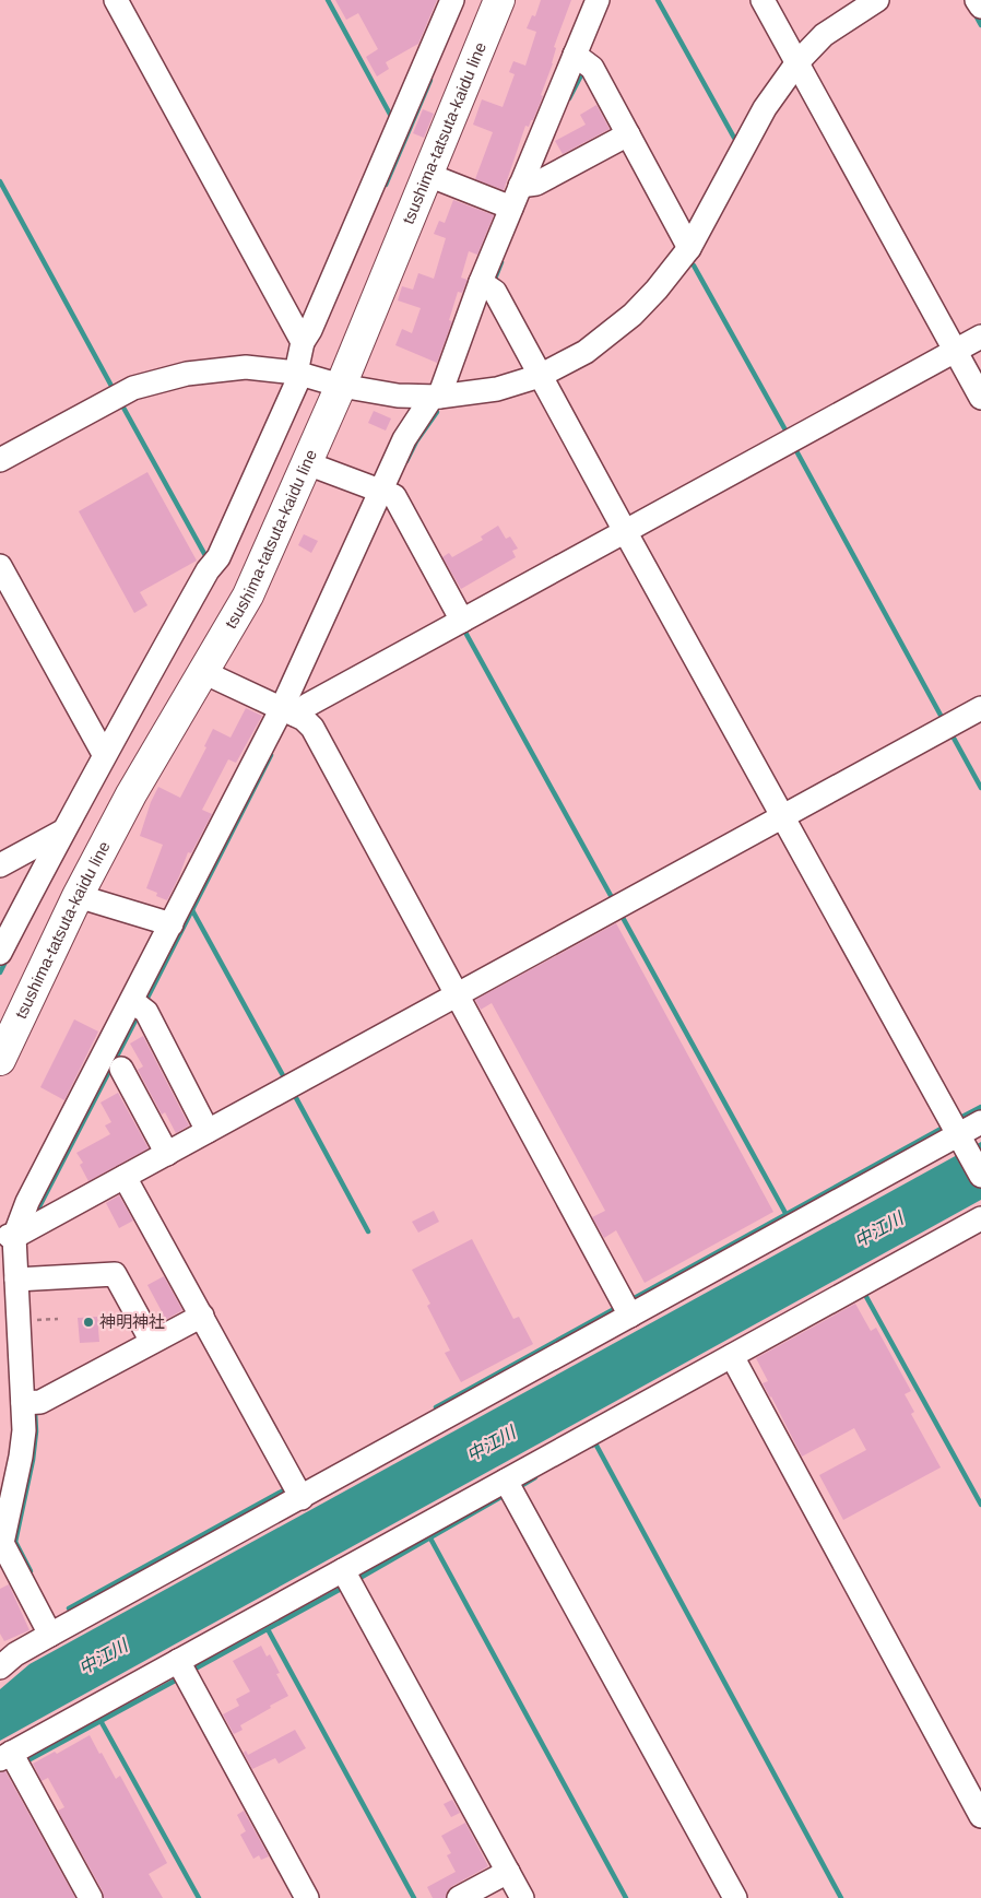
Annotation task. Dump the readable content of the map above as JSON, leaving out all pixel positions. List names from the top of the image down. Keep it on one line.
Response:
{"streets":{"main road":["tsushima-tatsuta-kaidu line"]},"water":["中江川"],"places":["神明神社"]}
